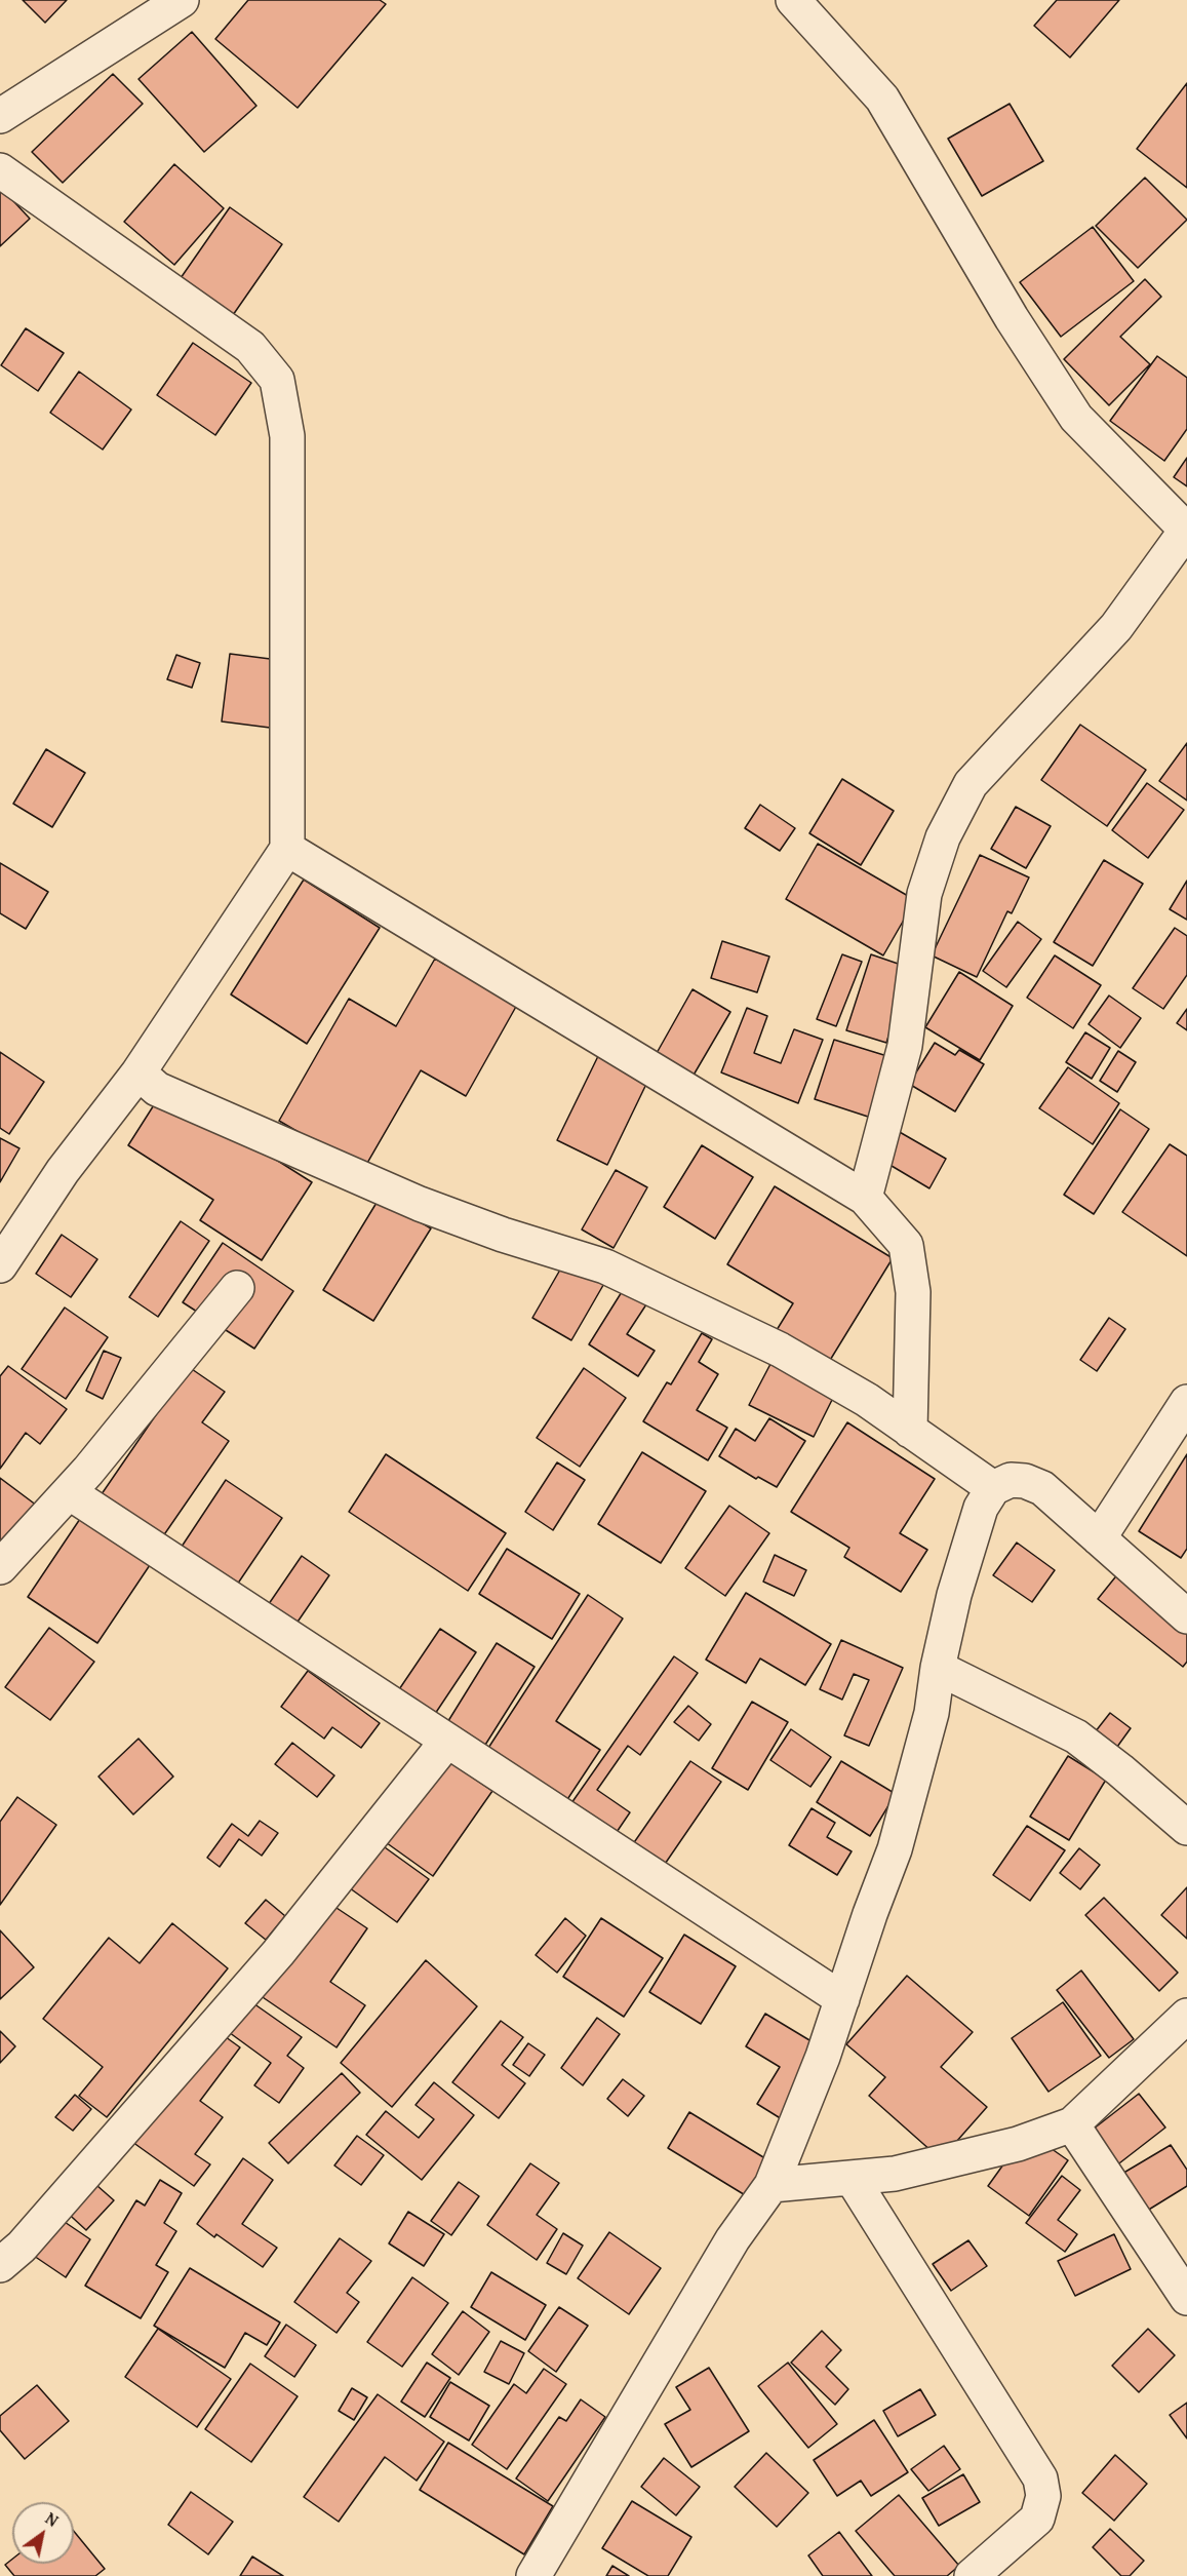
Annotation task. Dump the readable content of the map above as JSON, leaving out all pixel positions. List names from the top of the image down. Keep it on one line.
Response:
{"north":"top right"}
